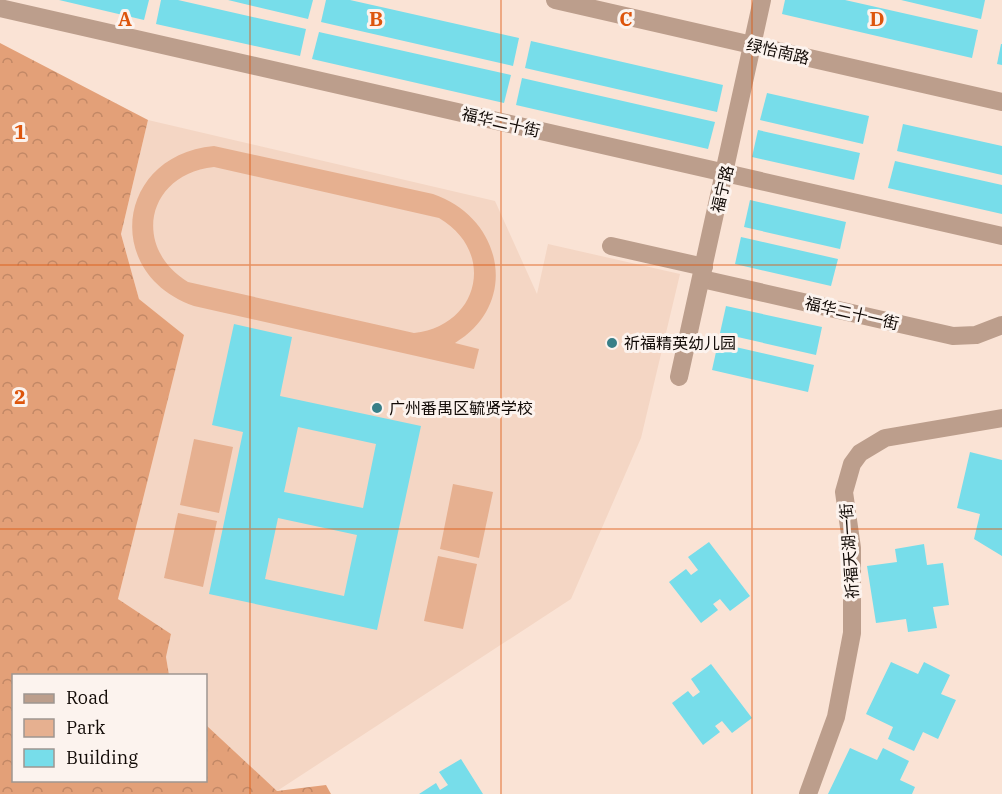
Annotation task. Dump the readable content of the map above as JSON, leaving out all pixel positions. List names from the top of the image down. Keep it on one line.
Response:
{"streets":{"street":["绿怡南路","福华二十街","福宁路","福华二十一街","祈福天湖一街"]},"crossings":[["绿怡南路","福宁路"],["福华二十街","福宁路"],["福宁路","福华二十一街"]],"places":["祈福精英幼儿园","广州番禺区毓贤学校"],"legend":["Road","Park","Building"],"grid":{"columns":["A","B","C","D"],"rows":["1","2"]}}
